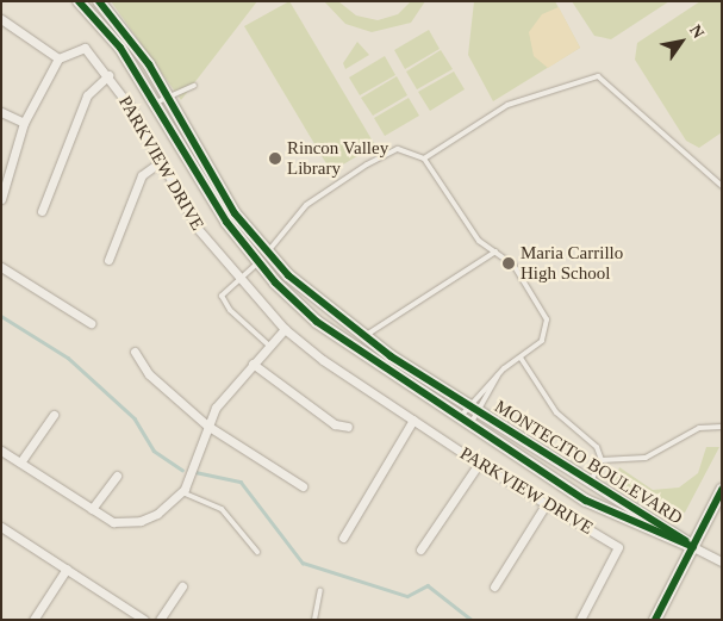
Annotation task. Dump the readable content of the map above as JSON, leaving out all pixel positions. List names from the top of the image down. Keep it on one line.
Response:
{"streets":{"main road":["MONTECITO BOULEVARD"],"street":["PARKVIEW DRIVE"]},"places":["Rincon Valley Library","Maria Carrillo High School"],"north":"top right"}
